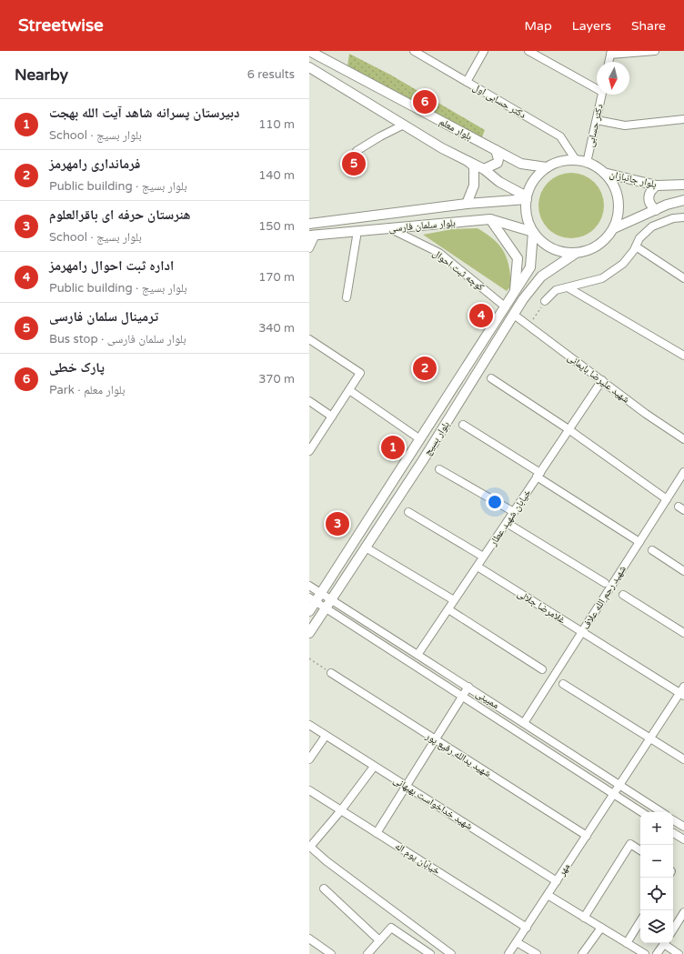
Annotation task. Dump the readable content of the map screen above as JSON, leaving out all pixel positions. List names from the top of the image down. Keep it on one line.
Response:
{"streets":{"main road":["بلوار معلم","بلوار جانبازان","بلوار سلمان فارسی","بلوار بسیج"],"street":["دکتر حسابی اول","دکتر حسابی","کوچه ثبت احوال","شهید علیرضا بایمانی","خیابان شهید عطار","شهید رحم الله علاف","غلامرضا جلالی","ممبینی","شهید یدالله رفیع پور","شهید خداخواست بهبهانی","خیابان یوم اله","مهر"]},"crossings":[["دکتر حسابی اول","دکتر حسابی"],["دکتر حسابی اول","بلوار معلم"],["دکتر حسابی اول","بلوار جانبازان"],["دکتر حسابی اول","بلوار سلمان فارسی"],["دکتر حسابی اول","بلوار بسیج"],["دکتر حسابی","بلوار معلم"],["دکتر حسابی","بلوار جانبازان"],["دکتر حسابی","بلوار سلمان فارسی"],["دکتر حسابی","بلوار بسیج"],["بلوار معلم","بلوار جانبازان"],["بلوار معلم","بلوار سلمان فارسی"],["بلوار معلم","بلوار بسیج"],["بلوار جانبازان","بلوار سلمان فارسی"],["بلوار جانبازان","بلوار بسیج"],["بلوار سلمان فارسی","کوچه ثبت احوال"],["بلوار سلمان فارسی","بلوار بسیج"],["کوچه ثبت احوال","بلوار بسیج"],["شهید علیرضا بایمانی","بلوار بسیج"],["شهید علیرضا بایمانی","خیابان شهید عطار"],["بلوار بسیج","ممبینی"],["خیابان شهید عطار","غلامرضا جلالی"],["خیابان شهید عطار","ممبینی"],["شهید رحم الله علاف","غلامرضا جلالی"],["شهید رحم الله علاف","ممبینی"],["غلامرضا جلالی","مهر"],["ممبینی","مهر"],["شهید یدالله رفیع پور","مهر"],["شهید خداخواست بهبهانی","مهر"],["خیابان یوم اله","مهر"]],"north":"bottom","page":{"header":"Streetwise","nav":["Map","Layers","Share"],"heading":["Nearby","6 results"],"pins":["6","5","4","2","1","3"],"list":[{"mark":"1","name":"دبیرستان پسرانه شاهد آیت الله بهجت","note":"School · بلوار بسیج","value":"110 m"},{"mark":"2","name":"فرمانداری رامهرمز","note":"Public building · بلوار بسیج","value":"140 m"},{"mark":"3","name":"هنرستان حرفه ای باقرالعلوم","note":"School · بلوار بسیج","value":"150 m"},{"mark":"4","name":"اداره ثبت احوال رامهرمز","note":"Public building · بلوار بسیج","value":"170 m"},{"mark":"5","name":"ترمینال سلمان فارسی","note":"Bus stop · بلوار سلمان فارسی","value":"340 m"},{"mark":"6","name":"پارک خطی","note":"Park · بلوار معلم","value":"370 m"}],"map_buttons":["+","−"]}}
